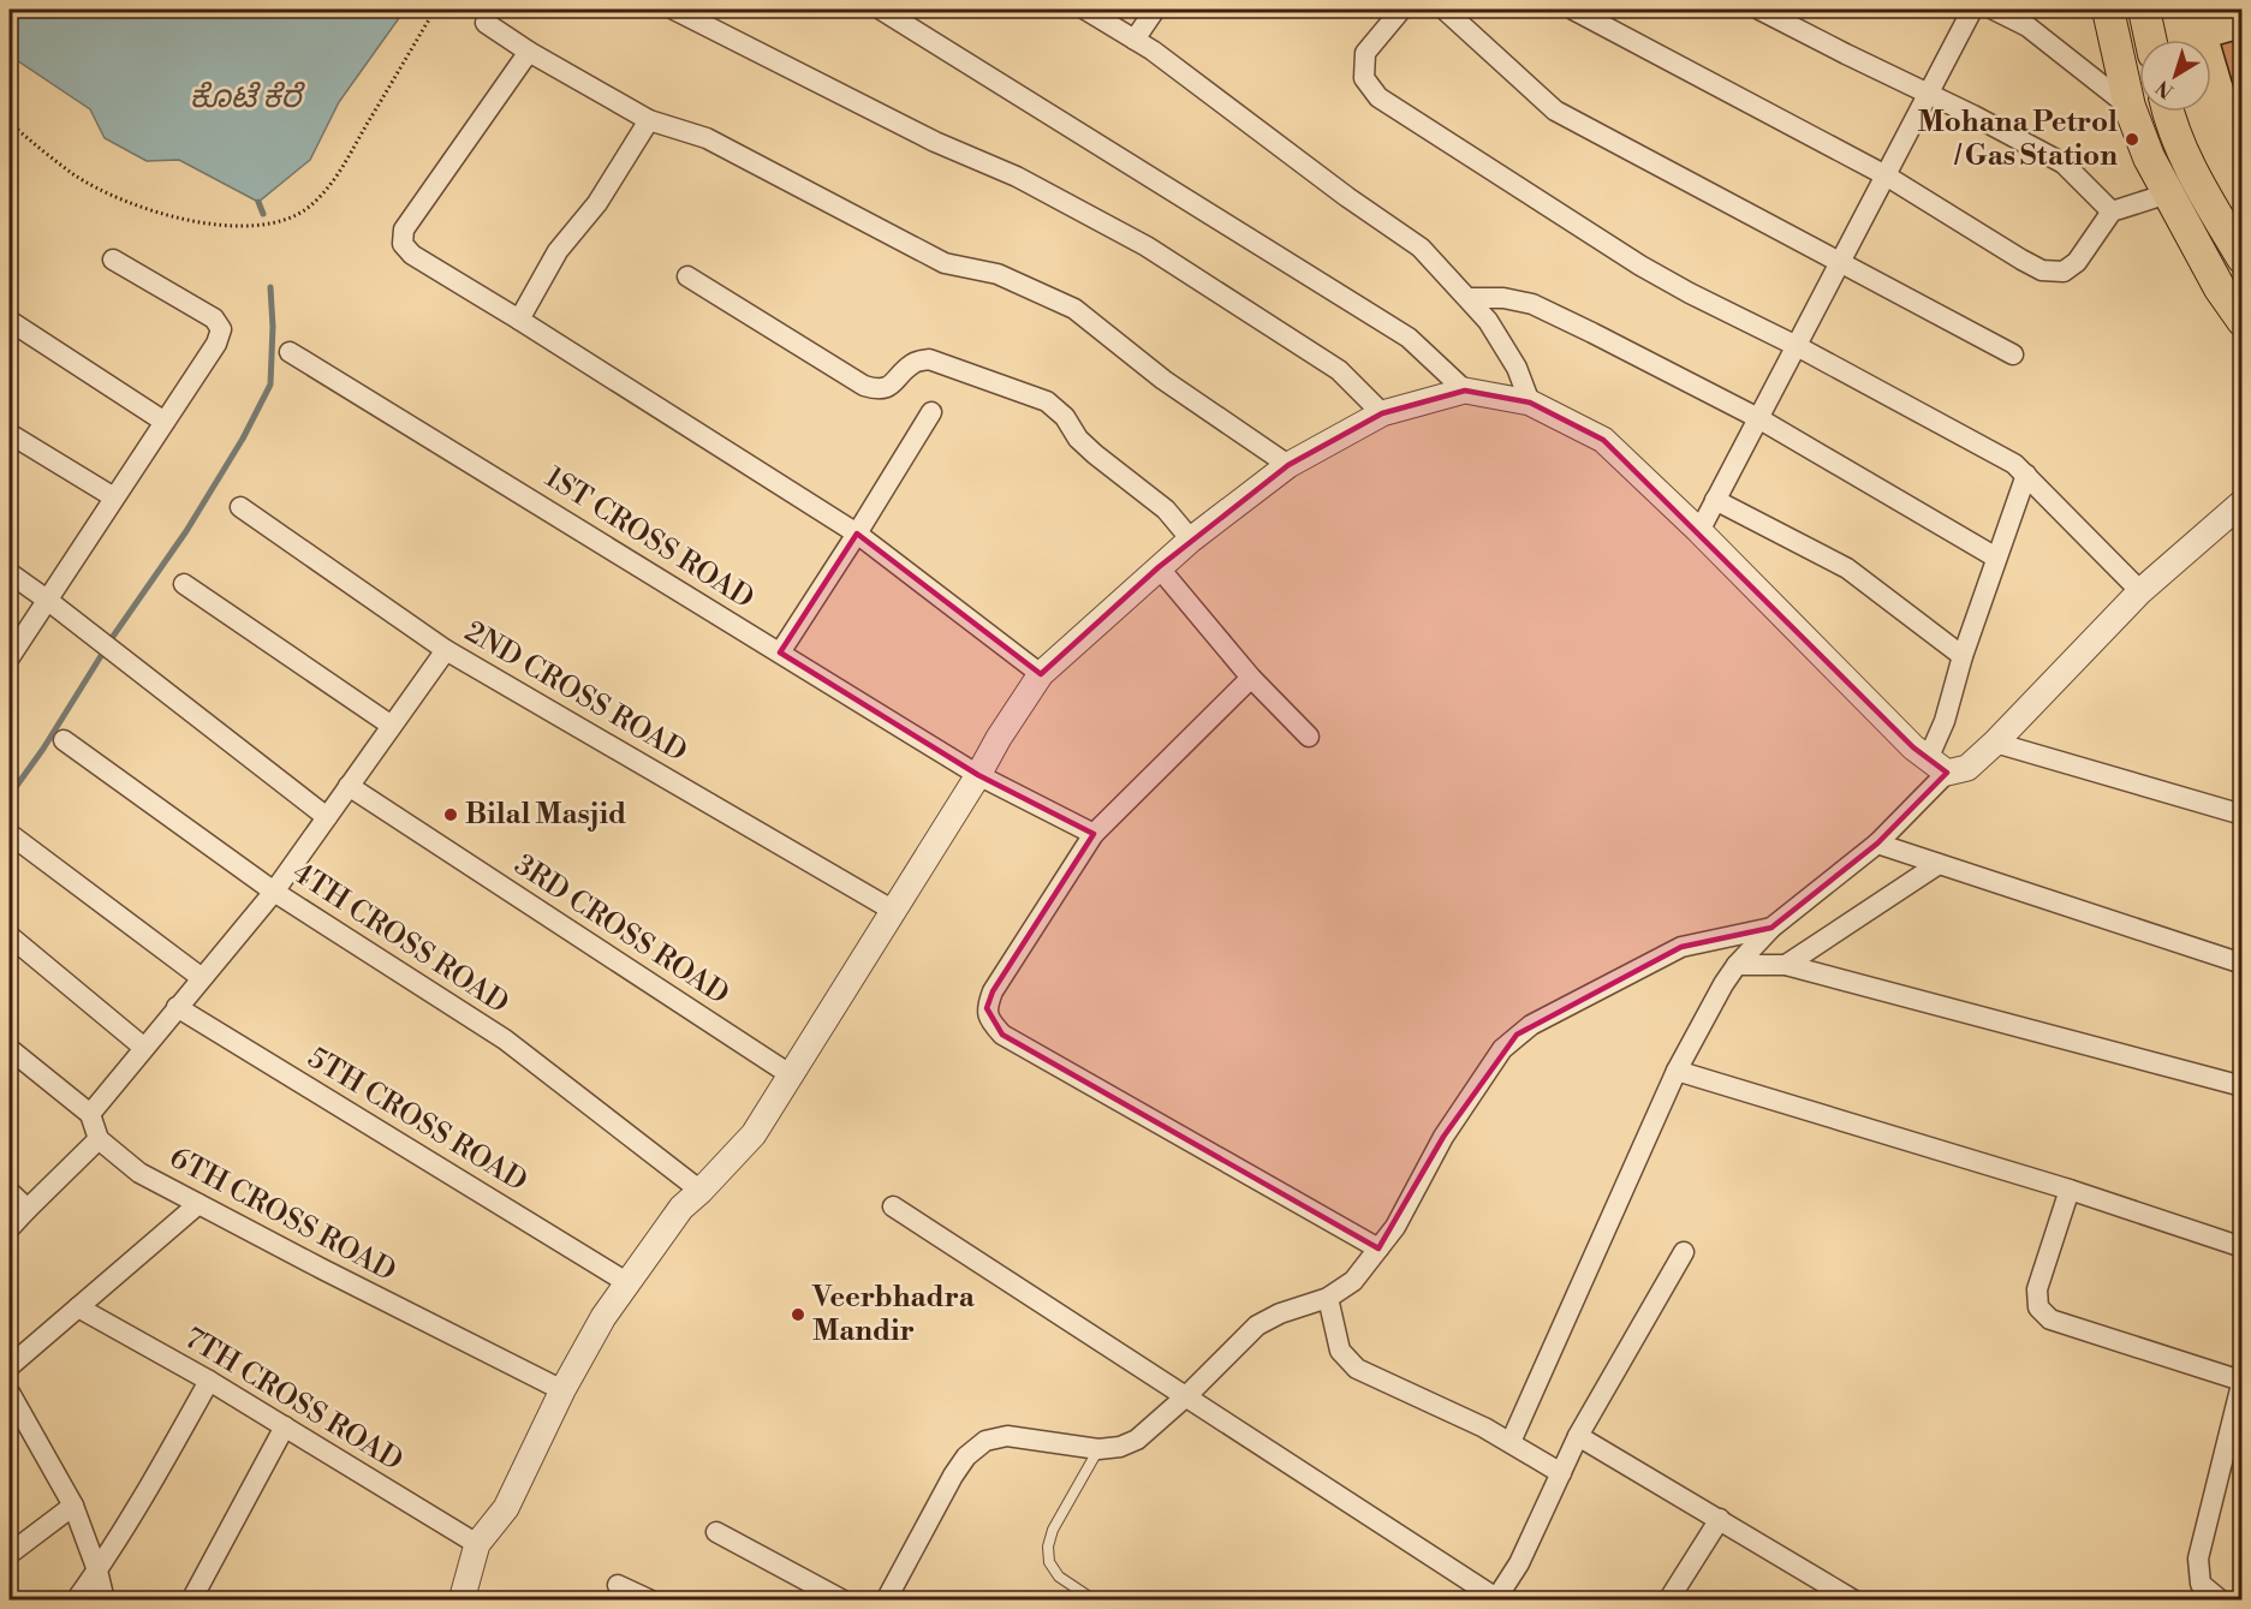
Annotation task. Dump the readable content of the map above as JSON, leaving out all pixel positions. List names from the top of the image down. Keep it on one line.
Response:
{"streets":{"street":["1ST CROSS ROAD","2ND CROSS ROAD","3RD CROSS ROAD","4TH CROSS ROAD","5TH CROSS ROAD","6TH CROSS ROAD","7TH CROSS ROAD"]},"water":["ಕೊಟೆ ಕೆರೆ"],"places":["Mohana Petrol / Gas Station","Bilal Masjid","Veerbhadra Mandir"],"north":"bottom left"}
